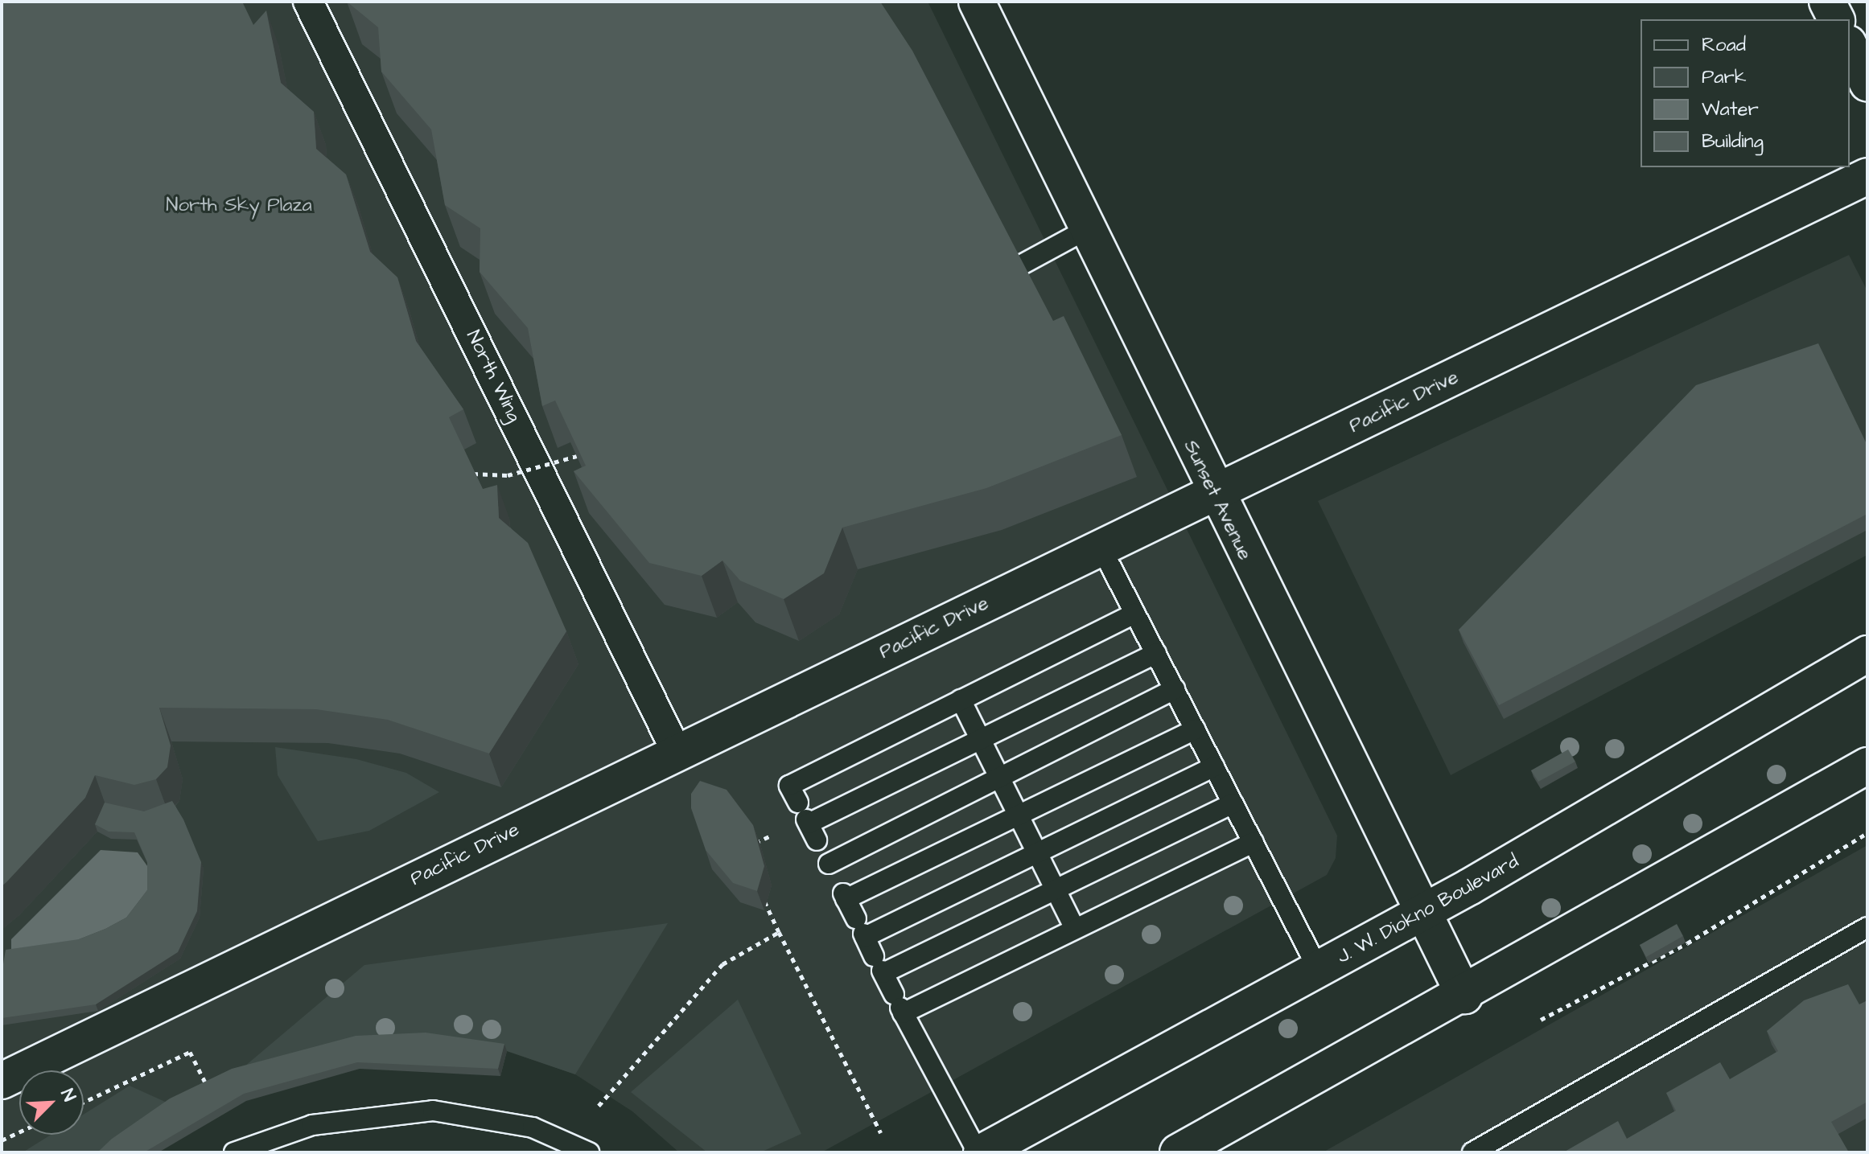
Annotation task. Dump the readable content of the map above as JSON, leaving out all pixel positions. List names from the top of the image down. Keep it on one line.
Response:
{"streets":{"street":["North Wing","Pacific Drive","Sunset Avenue","J. W. Diokno Boulevard"]},"crossings":[["North Wing","Pacific Drive"],["Pacific Drive","Sunset Avenue"],["Sunset Avenue","J. W. Diokno Boulevard"]],"parks":["North Sky Plaza"],"legend":["Road","Park","Water","Building"],"north":"top right"}
